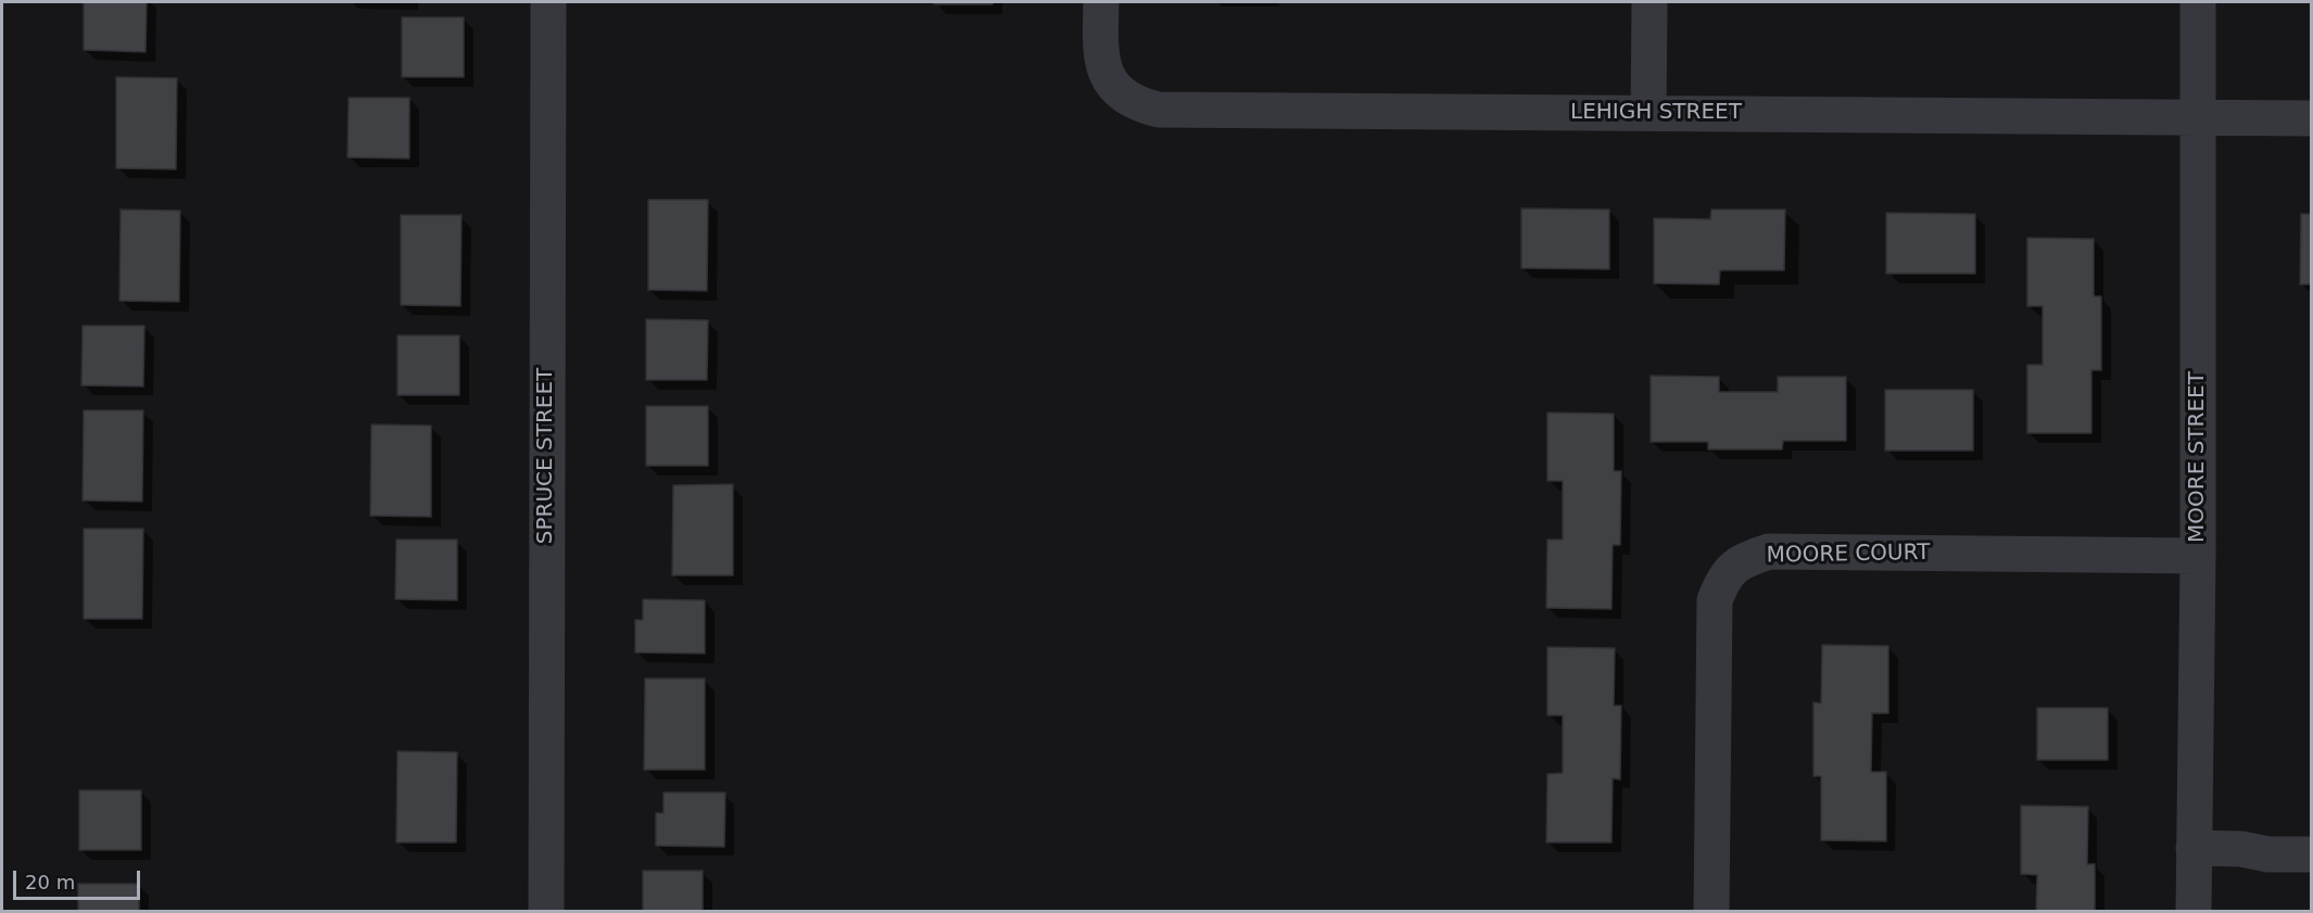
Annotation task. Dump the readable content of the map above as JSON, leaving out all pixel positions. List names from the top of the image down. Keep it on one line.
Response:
{"streets":{"street":["LEHIGH STREET","SPRUCE STREET","MOORE STREET","MOORE COURT"]},"crossings":[["LEHIGH STREET","MOORE STREET"],["MOORE STREET","MOORE COURT"]],"scale_bar":"20 m"}
